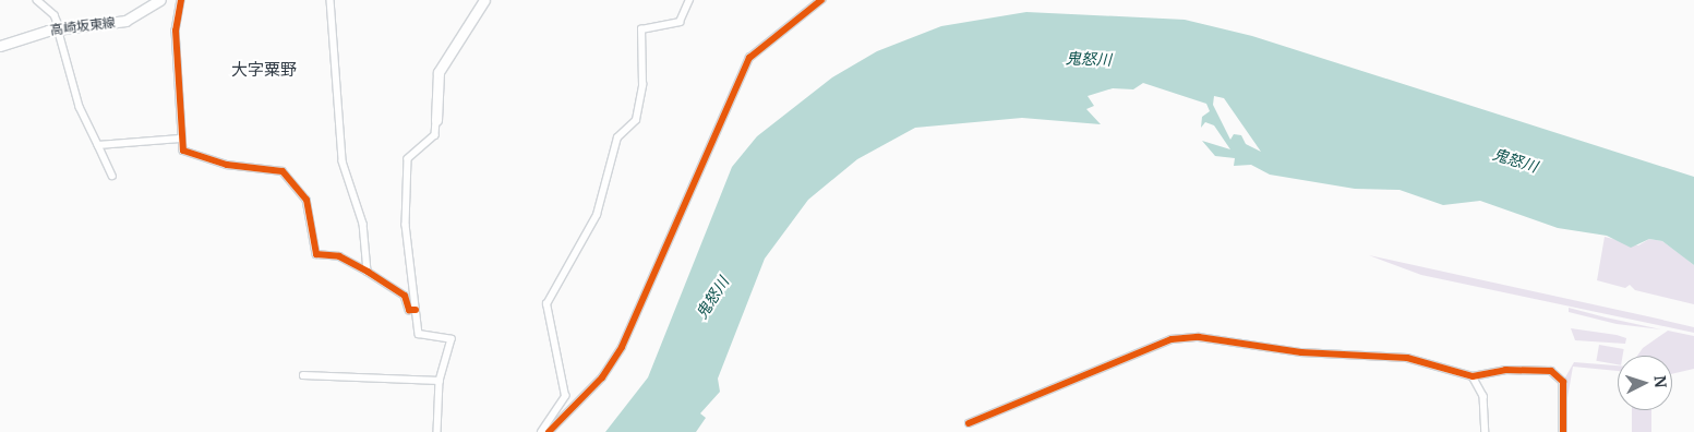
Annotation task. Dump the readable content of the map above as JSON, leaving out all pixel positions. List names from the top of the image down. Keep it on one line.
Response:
{"streets":{"main road":["高崎坂東線"]},"districts":["大字粟野"],"water":["鬼怒川"],"north":"right"}
